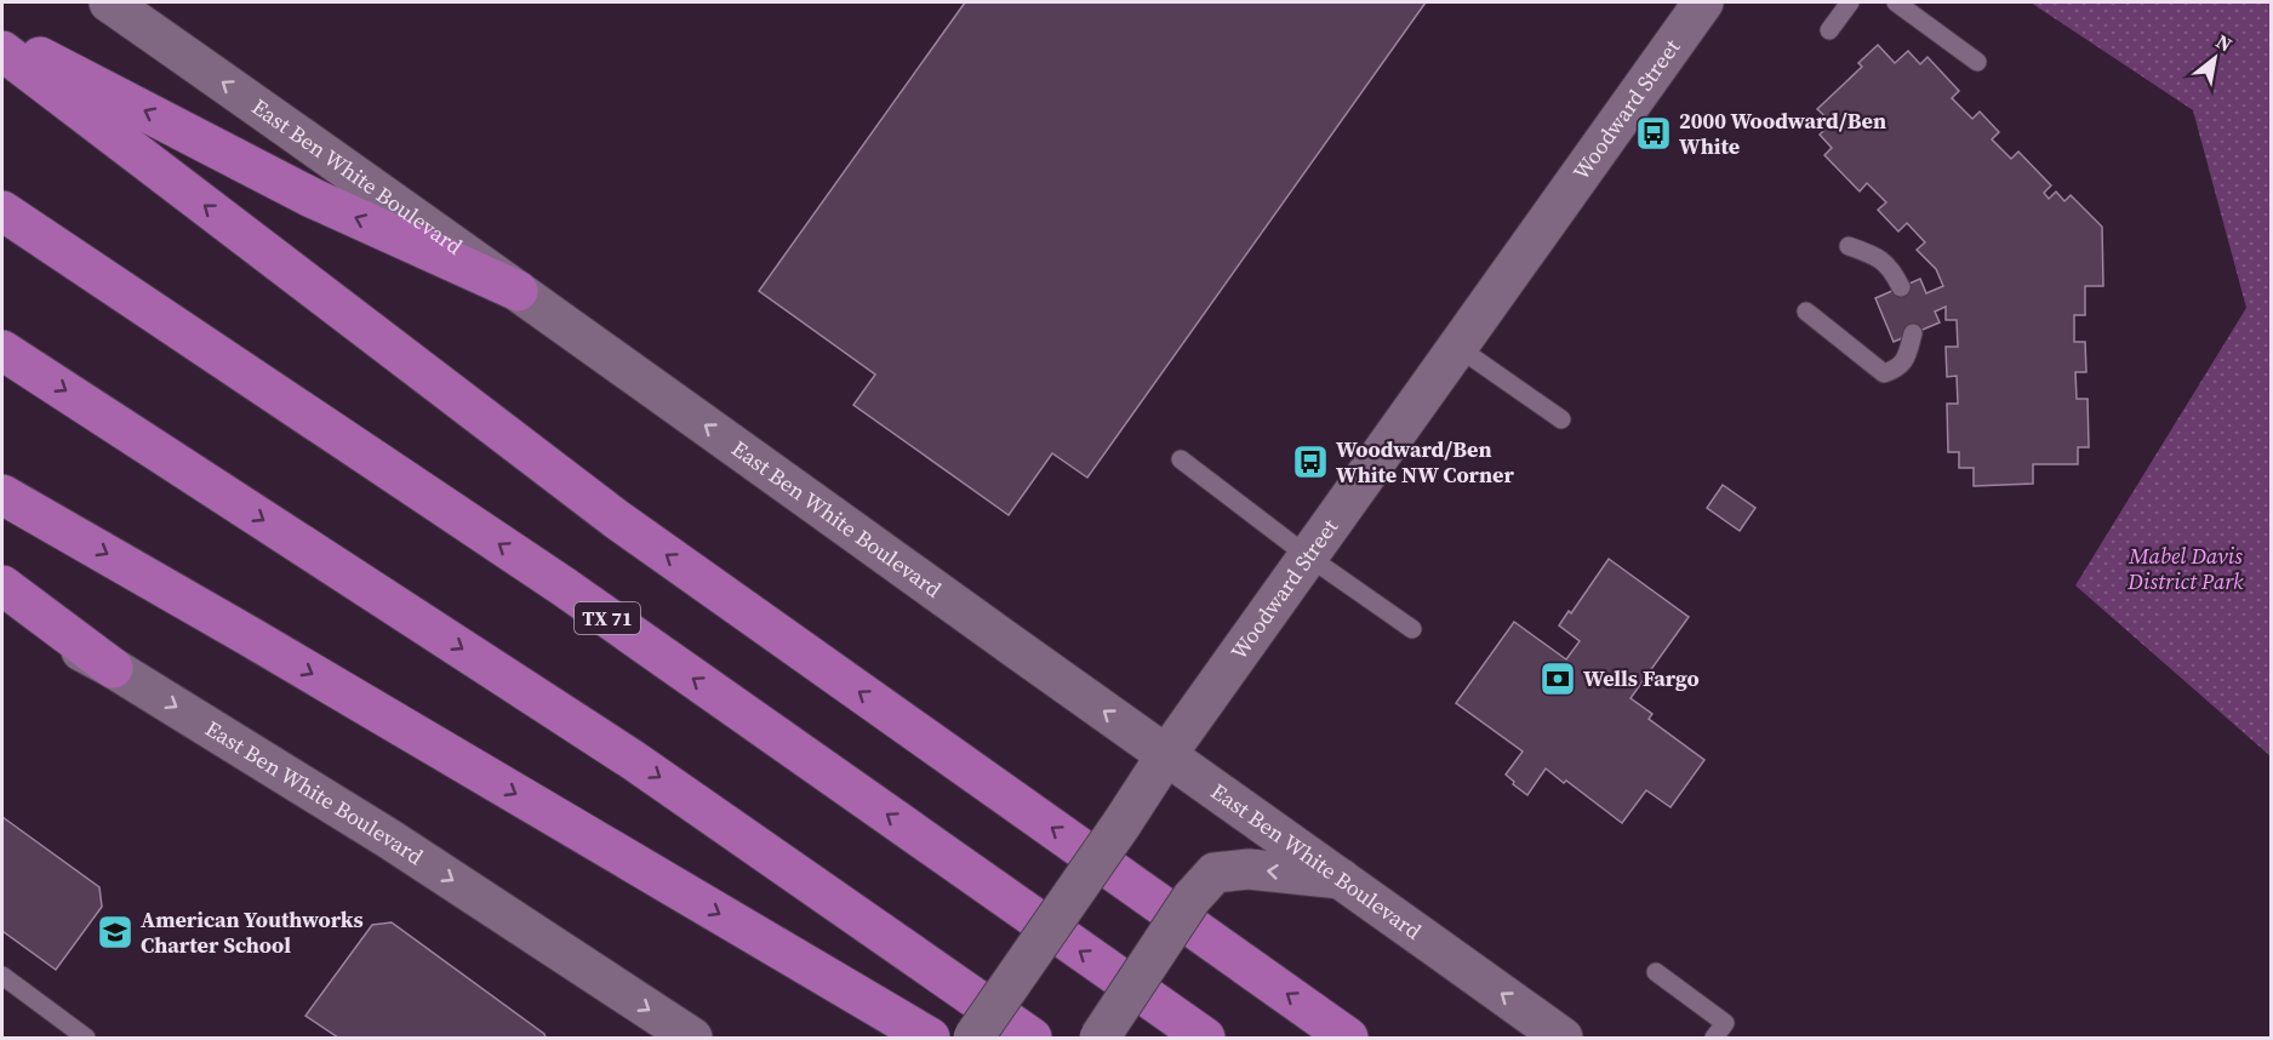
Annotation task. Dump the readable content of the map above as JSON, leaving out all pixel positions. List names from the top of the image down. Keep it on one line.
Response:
{"streets":{"highway":["TX 71"],"main road":["Woodward Street","East Ben White Boulevard"]},"crossings":[["Woodward Street","East Ben White Boulevard"]],"parks":["Mabel Davis District Park"],"places":{"bus stop":["2000 Woodward/Ben White","Woodward/Ben White NW Corner"],"bank":["Wells Fargo"],"school or university":["American Youthworks Charter School"]},"north":"top right"}
